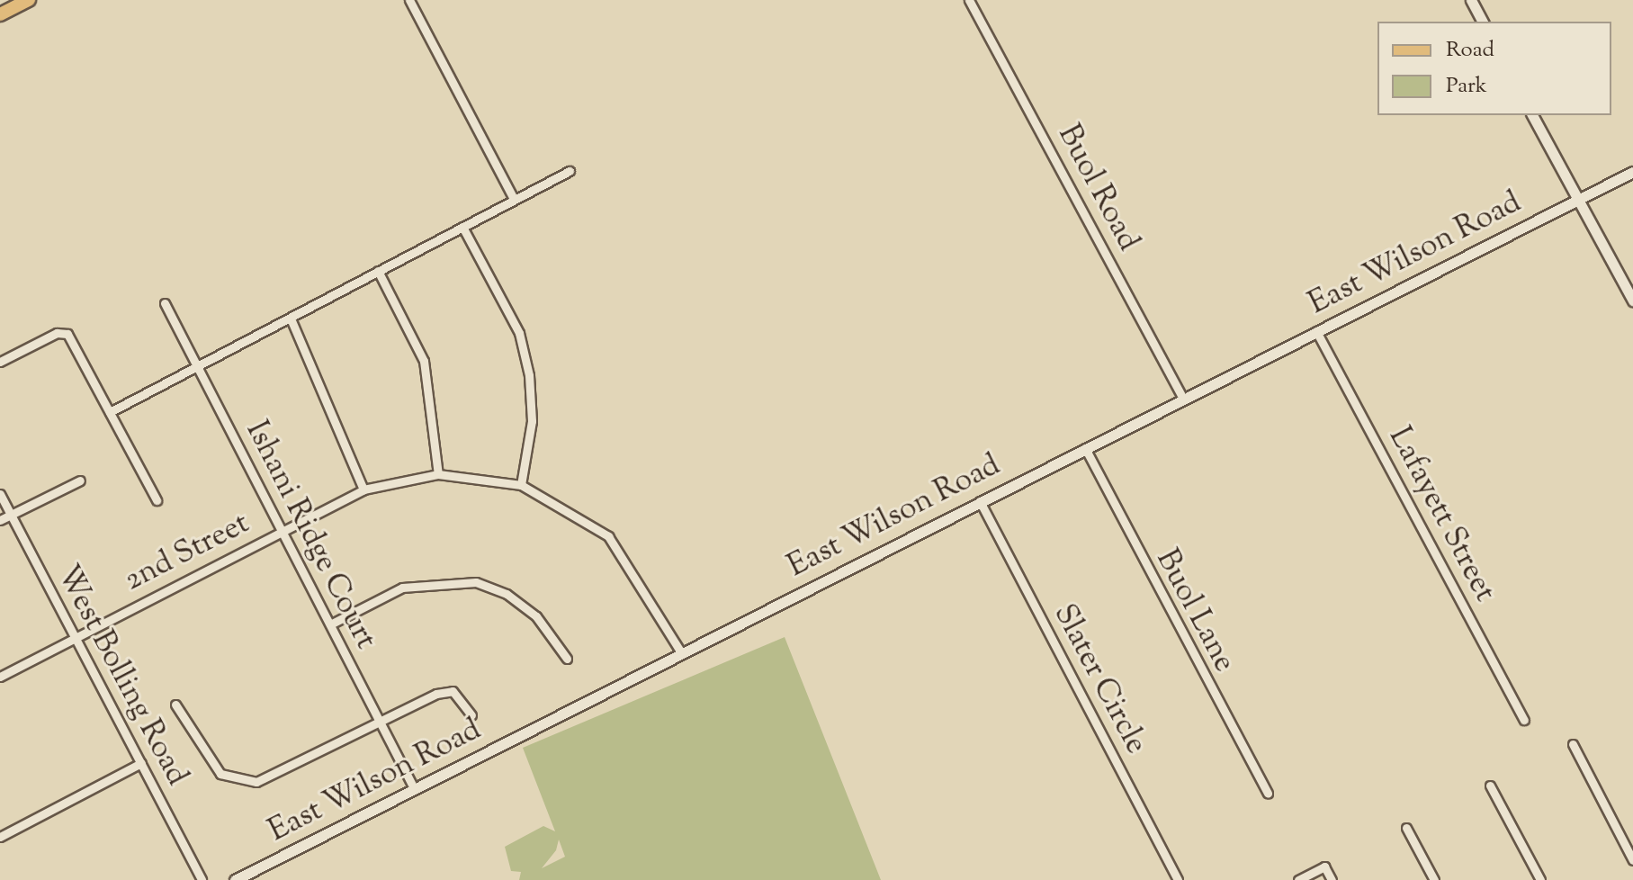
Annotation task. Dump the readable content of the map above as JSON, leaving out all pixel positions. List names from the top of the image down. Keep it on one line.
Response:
{"streets":{"street":["Buol Road","East Wilson Road","Lafayett Street","Ishani Ridge Court","2nd Street","Buol Lane","West Bolling Road","Slater Circle"]},"crossings":[["Buol Road","East Wilson Road"],["East Wilson Road","Lafayett Street"],["East Wilson Road","Ishani Ridge Court"],["East Wilson Road","Buol Lane"],["East Wilson Road","Slater Circle"],["Ishani Ridge Court","2nd Street"],["2nd Street","West Bolling Road"]],"legend":["Road","Park"]}
